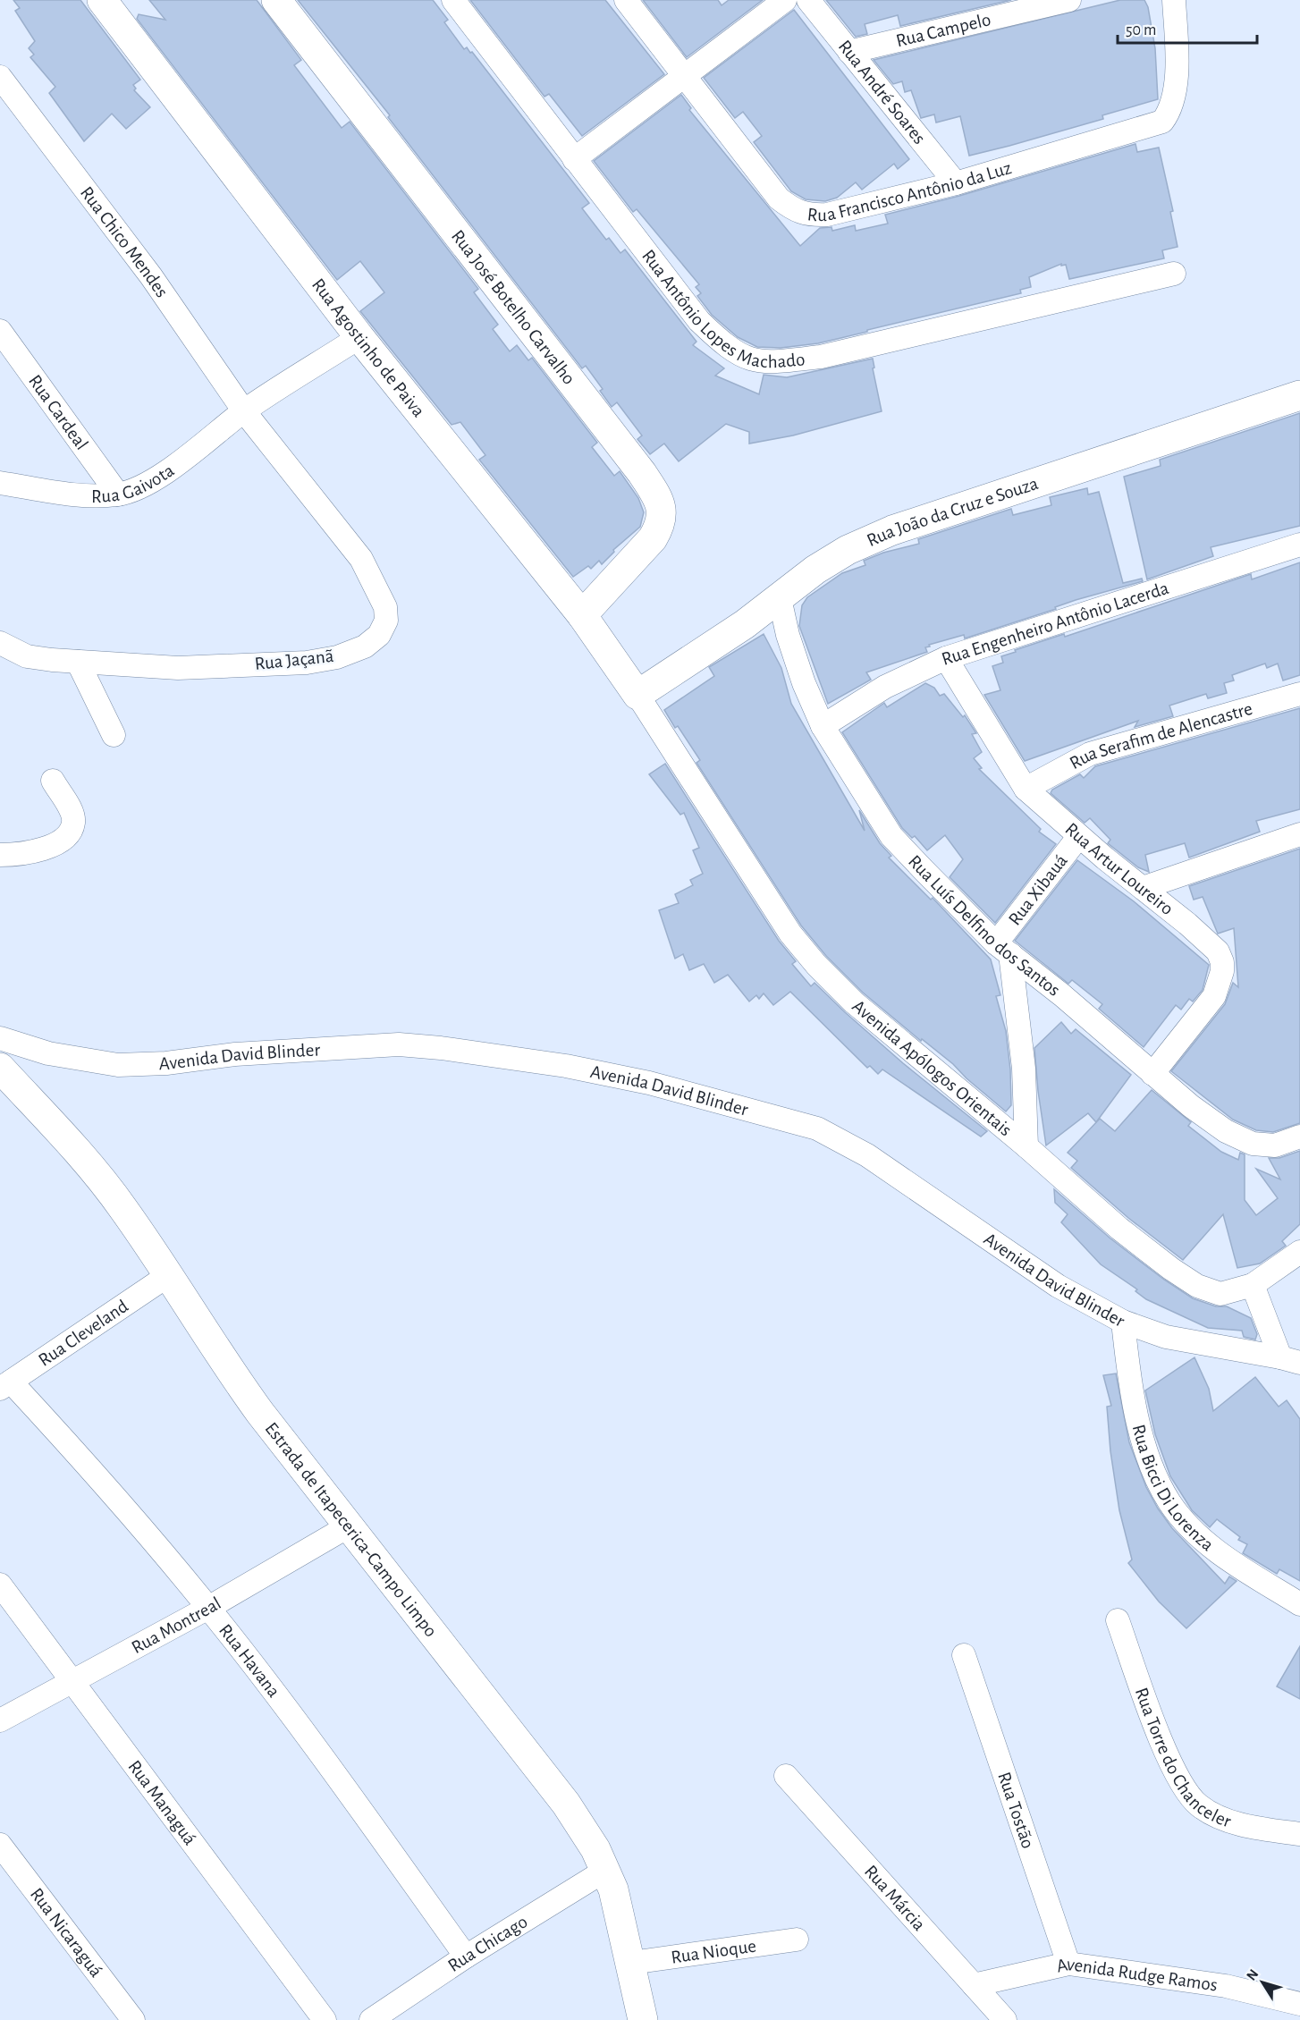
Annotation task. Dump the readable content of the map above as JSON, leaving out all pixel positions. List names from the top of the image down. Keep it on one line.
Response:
{"streets":{"main road":["Rua José Botelho Carvalho","Rua Agostinho de Paiva","Rua João da Cruz e Souza","Estrada de Itapecerica-Campo Limpo"],"street":["Rua Campelo","Rua André Soares","Rua Francisco Antônio da Luz","Rua Chico Mendes","Rua Antônio Lopes Machado","Rua Cardeal","Rua Gaivota","Rua Engenheiro Antônio Lacerda","Rua Jaçanã","Rua Serafim de Alencastre","Rua Artur Loureiro","Rua Xibauá","Rua Luís Delfino dos Santos","Avenida David Blinder","Avenida Apólogos Orientais","Rua Cleveland","Rua Bicci Di Lorenza","Rua Montreal","Rua Havana","Rua Torre do Chanceler","Rua Managuá","Rua Tostão","Rua Márcia","Rua Nicaraguá","Rua Chicago","Rua Nioque","Avenida Rudge Ramos"]},"crossings":[["Rua Campelo","Rua André Soares"],["Rua André Soares","Rua Francisco Antônio da Luz"],["Rua Chico Mendes","Rua Gaivota"],["Rua Chico Mendes","Rua Jaçanã"],["Rua José Botelho Carvalho","Rua Agostinho de Paiva"],["Rua Agostinho de Paiva","Rua Gaivota"],["Rua Agostinho de Paiva","Rua João da Cruz e Souza"],["Rua Agostinho de Paiva","Avenida Apólogos Orientais"],["Rua Cardeal","Rua Gaivota"],["Rua Gaivota","Rua Jaçanã"],["Rua João da Cruz e Souza","Rua Luís Delfino dos Santos"],["Rua João da Cruz e Souza","Avenida Apólogos Orientais"],["Rua Engenheiro Antônio Lacerda","Rua Artur Loureiro"],["Rua Engenheiro Antônio Lacerda","Rua Luís Delfino dos Santos"],["Rua Serafim de Alencastre","Rua Artur Loureiro"],["Rua Artur Loureiro","Rua Xibauá"],["Rua Artur Loureiro","Rua Luís Delfino dos Santos"],["Rua Xibauá","Rua Luís Delfino dos Santos"],["Avenida David Blinder","Rua Bicci Di Lorenza"],["Rua Cleveland","Estrada de Itapecerica-Campo Limpo"],["Rua Cleveland","Rua Havana"],["Estrada de Itapecerica-Campo Limpo","Rua Montreal"],["Estrada de Itapecerica-Campo Limpo","Rua Chicago"],["Estrada de Itapecerica-Campo Limpo","Rua Nioque"],["Rua Montreal","Rua Havana"],["Rua Montreal","Rua Managuá"],["Rua Havana","Rua Chicago"],["Rua Tostão","Avenida Rudge Ramos"],["Rua Márcia","Avenida Rudge Ramos"]],"scale_bar":"50 m","north":"top left"}
